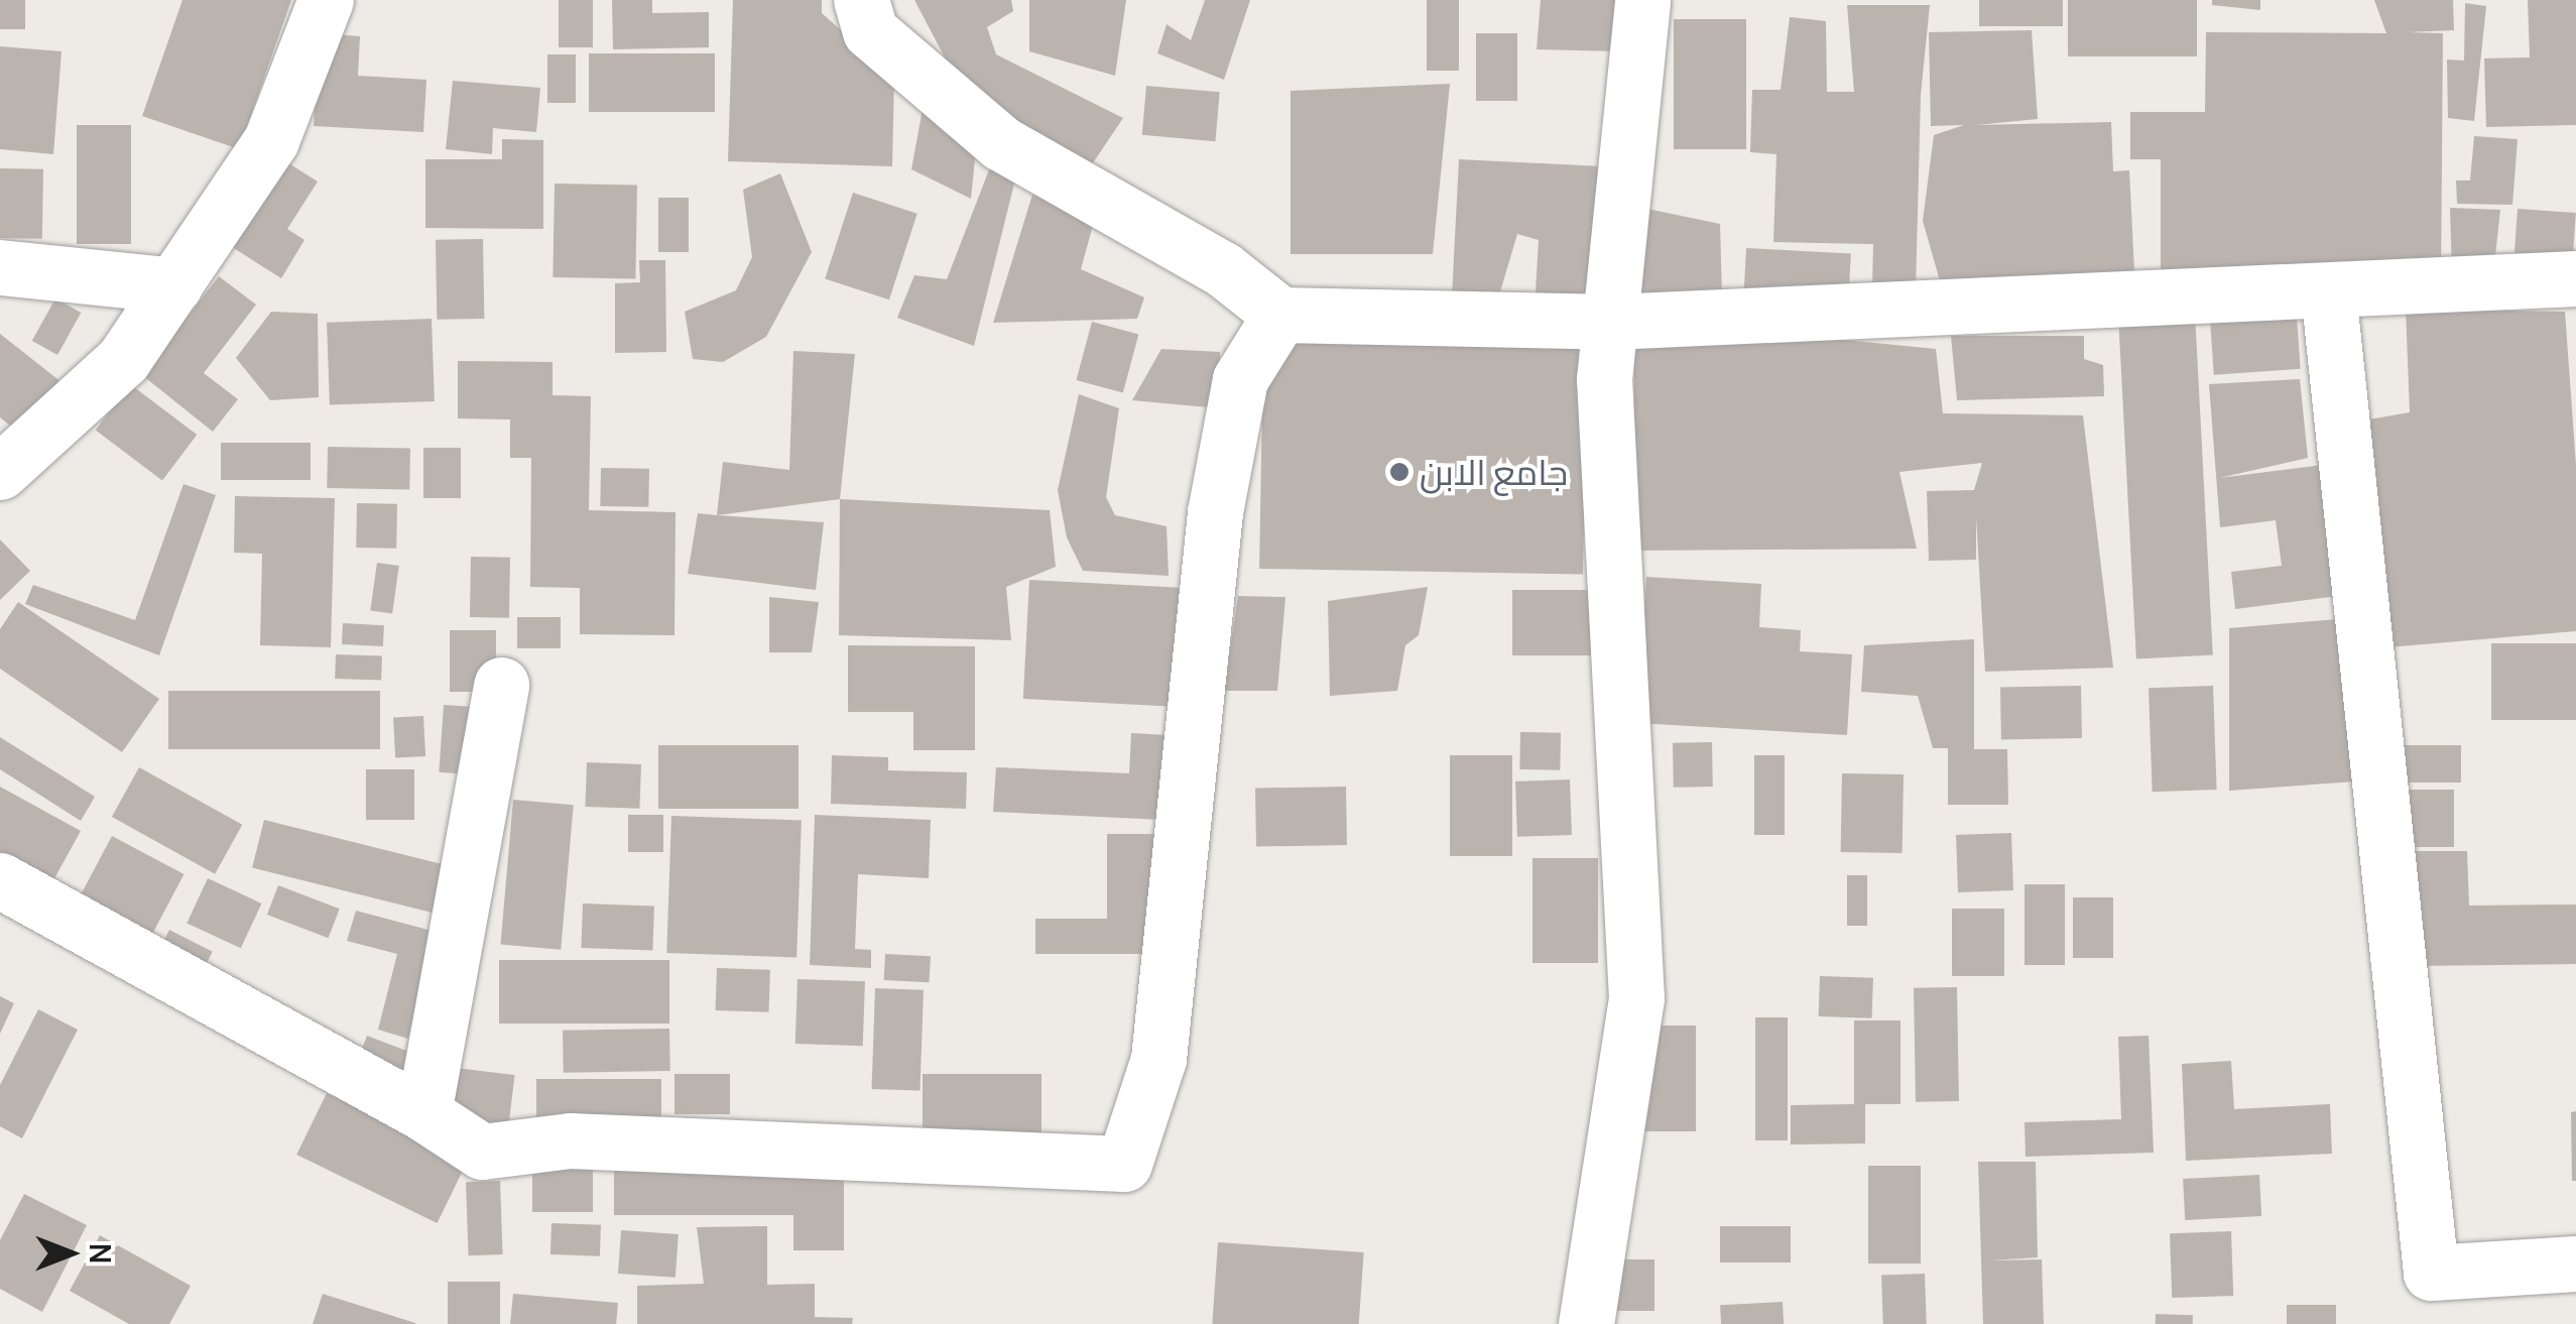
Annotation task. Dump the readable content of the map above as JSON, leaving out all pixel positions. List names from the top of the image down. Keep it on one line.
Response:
{"places":["جامع الابن"],"north":"right"}
